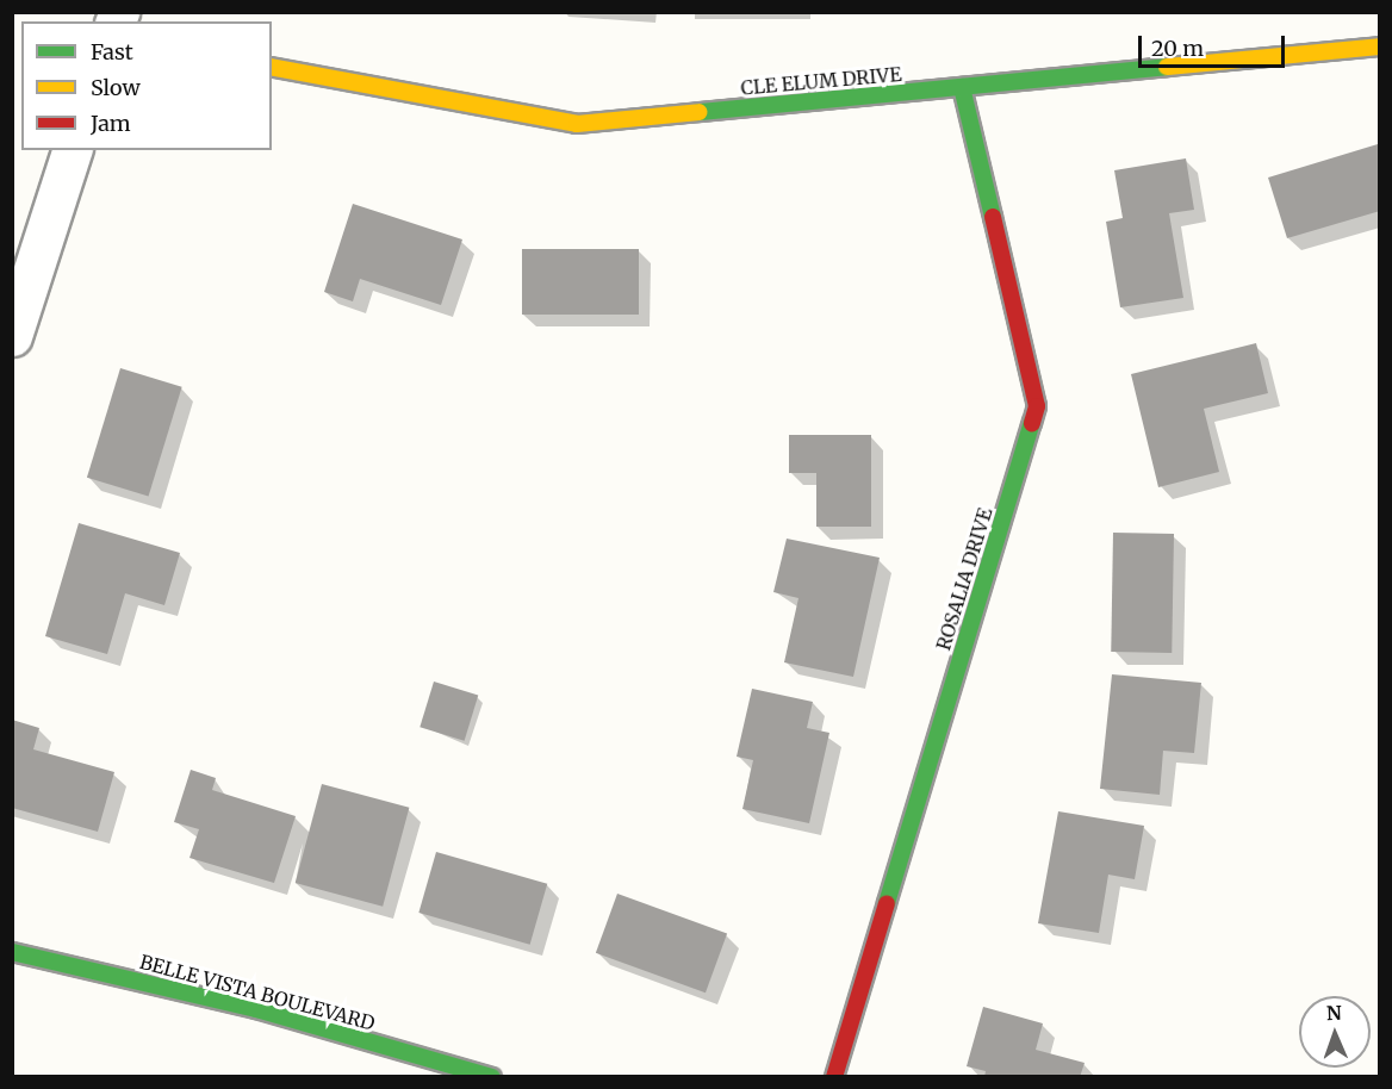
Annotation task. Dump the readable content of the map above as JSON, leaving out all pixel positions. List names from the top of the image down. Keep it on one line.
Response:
{"streets":{"street":["CLE ELUM DRIVE","ROSALIA DRIVE","BELLE VISTA BOULEVARD"]},"crossings":[["CLE ELUM DRIVE","ROSALIA DRIVE"]],"legend":["Fast","Slow","Jam"],"scale_bar":"20 m","north":"top"}
